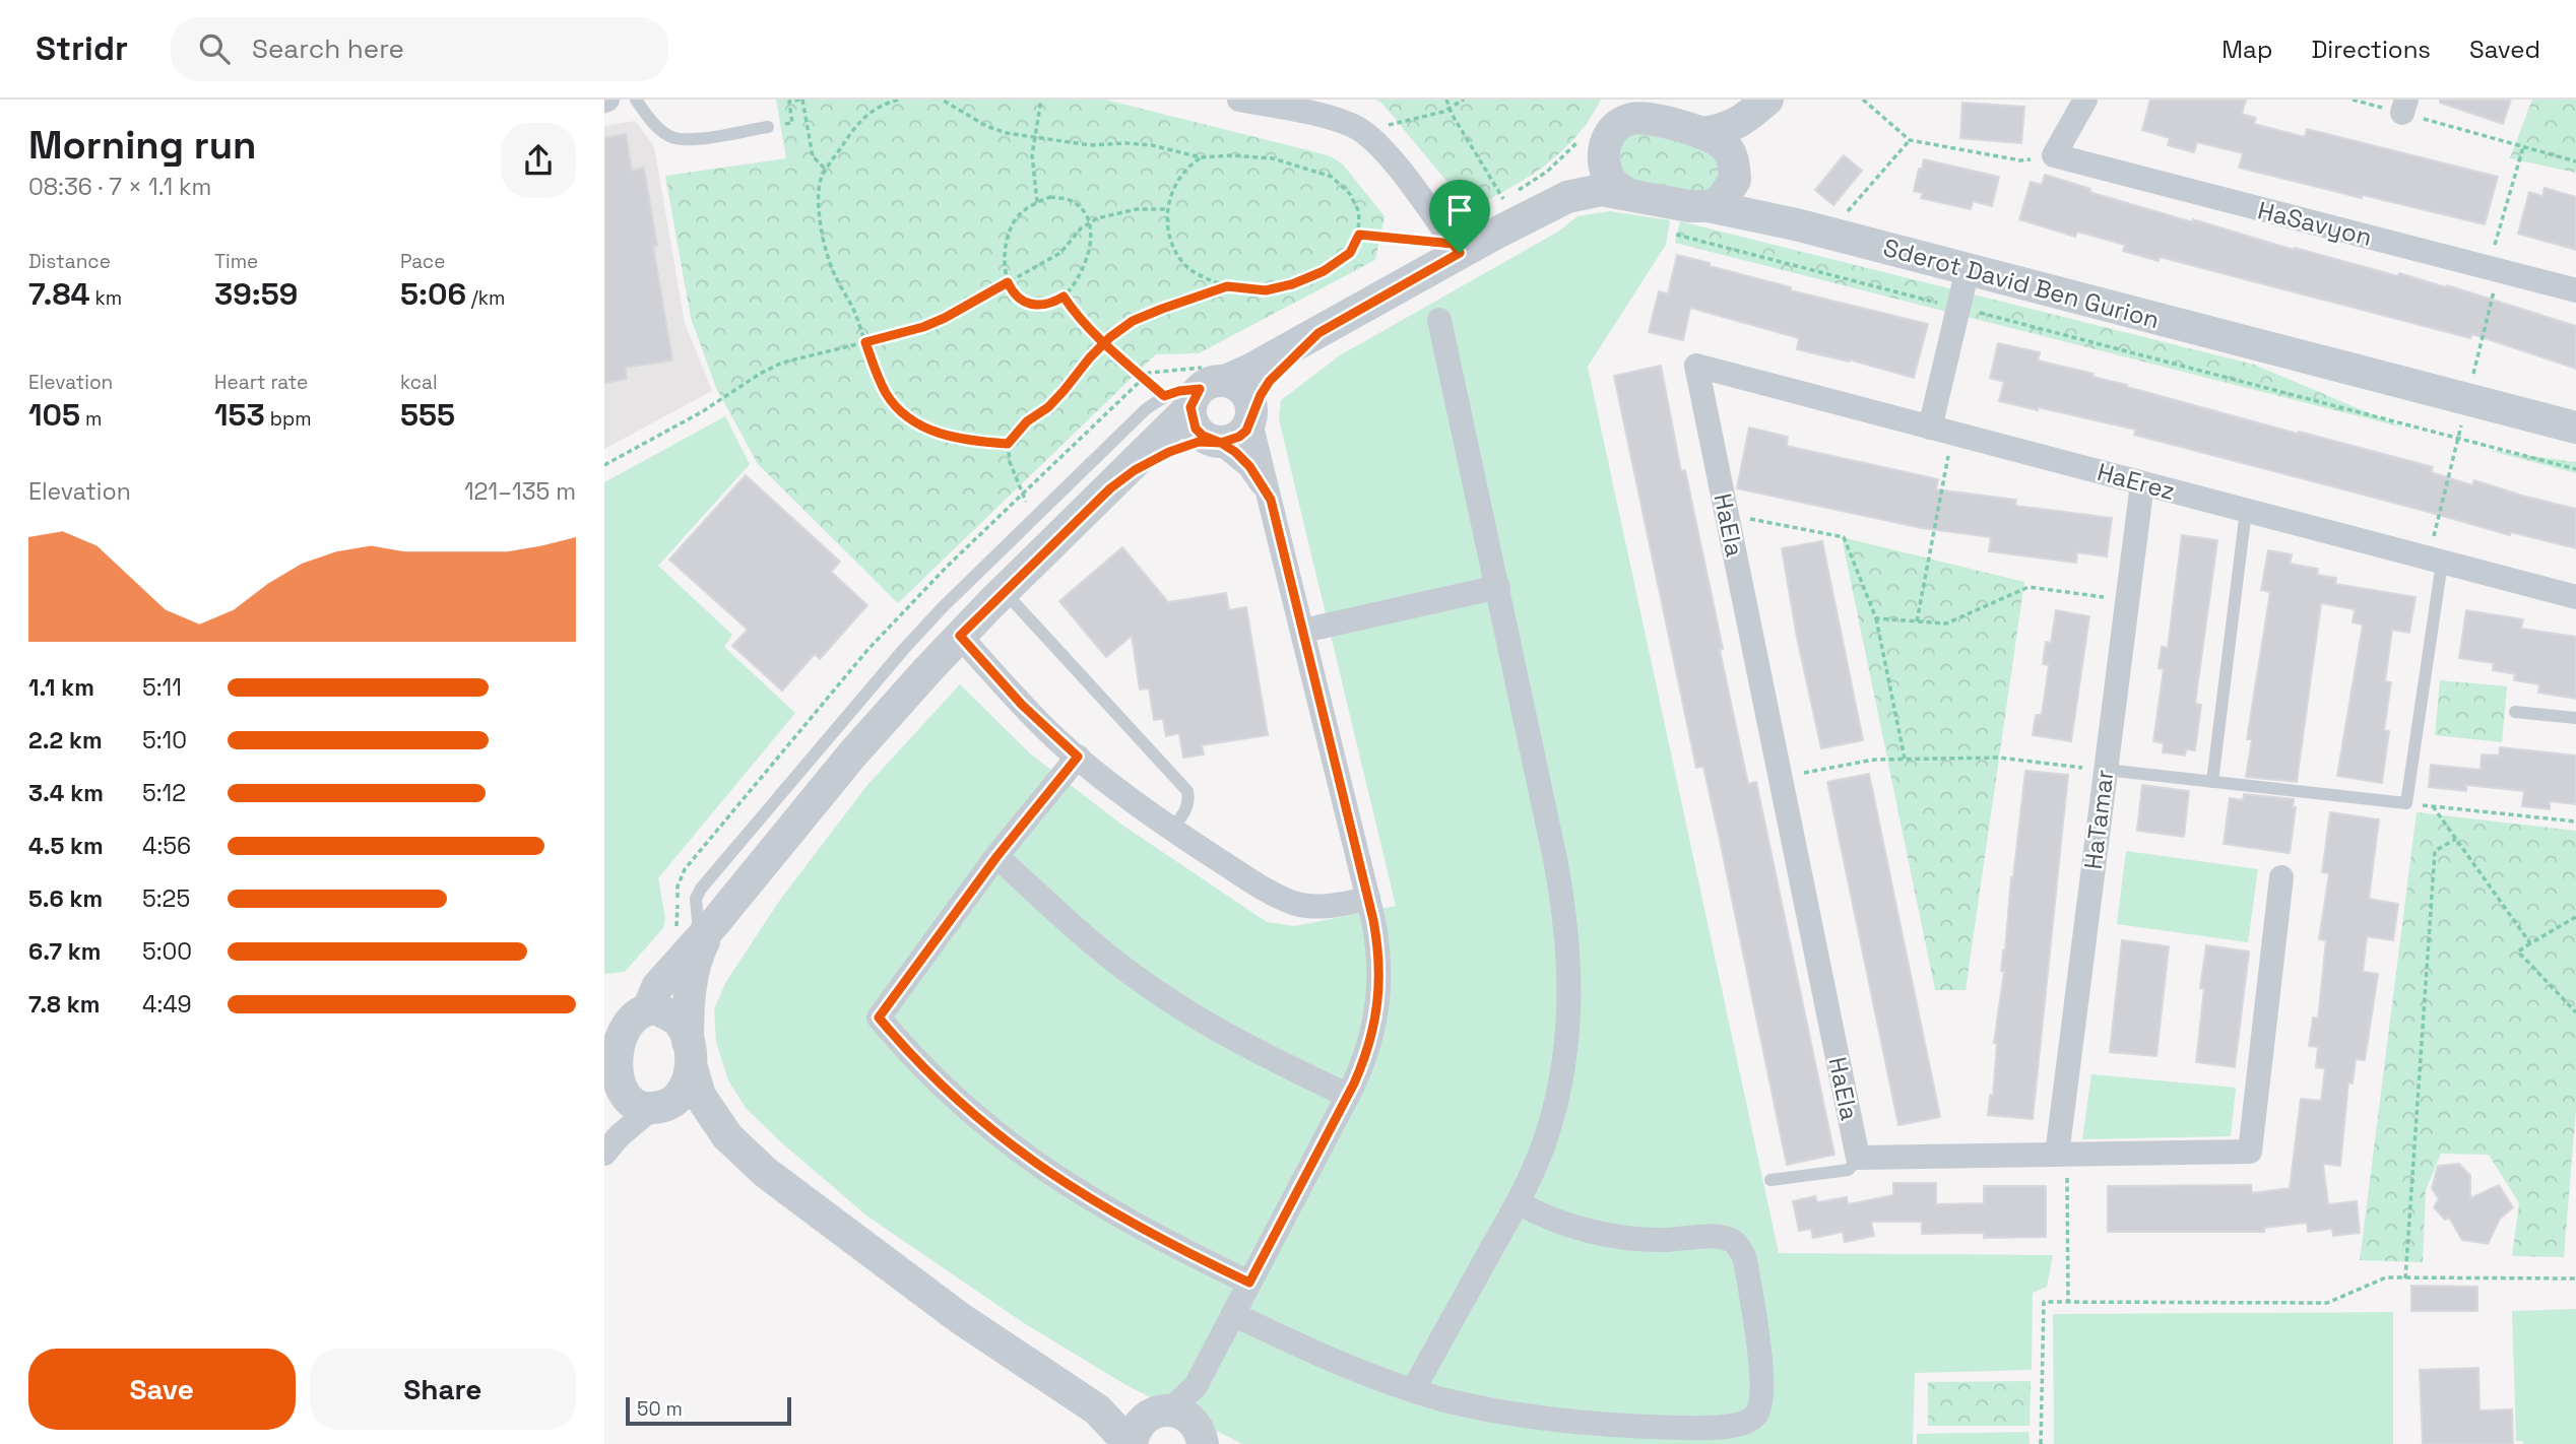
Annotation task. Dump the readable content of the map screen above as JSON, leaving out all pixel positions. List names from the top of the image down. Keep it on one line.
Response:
{"streets":{"street":["HaSavyon","Sderot David Ben Gurion","HaErez","HaEla","HaTamar"]},"crossings":[["HaErez","HaEla"],["HaErez","HaTamar"]],"scale_bar":"50 m","page":{"header":"Stridr","search":"Search here","nav":["Map","Directions","Saved"],"heading":["Morning run","08:36 · 7 × 1.1 km"],"stats":[["Distance","7.84 km"],["Time","39:59"],["Pace","5:06 /km"],["Elevation","105 m"],["Heart rate","153 bpm"],["kcal","555"]],"chart":["Elevation","121–135 m"],"list":[{"name":"1.1 km","note":"5:11"},{"name":"2.2 km","note":"5:10"},{"name":"3.4 km","note":"5:12"},{"name":"4.5 km","note":"4:56"},{"name":"5.6 km","note":"5:25"},{"name":"6.7 km","note":"5:00"},{"name":"7.8 km","note":"4:49"}],"buttons":["Save","Share"],"scale":"50 m"}}
